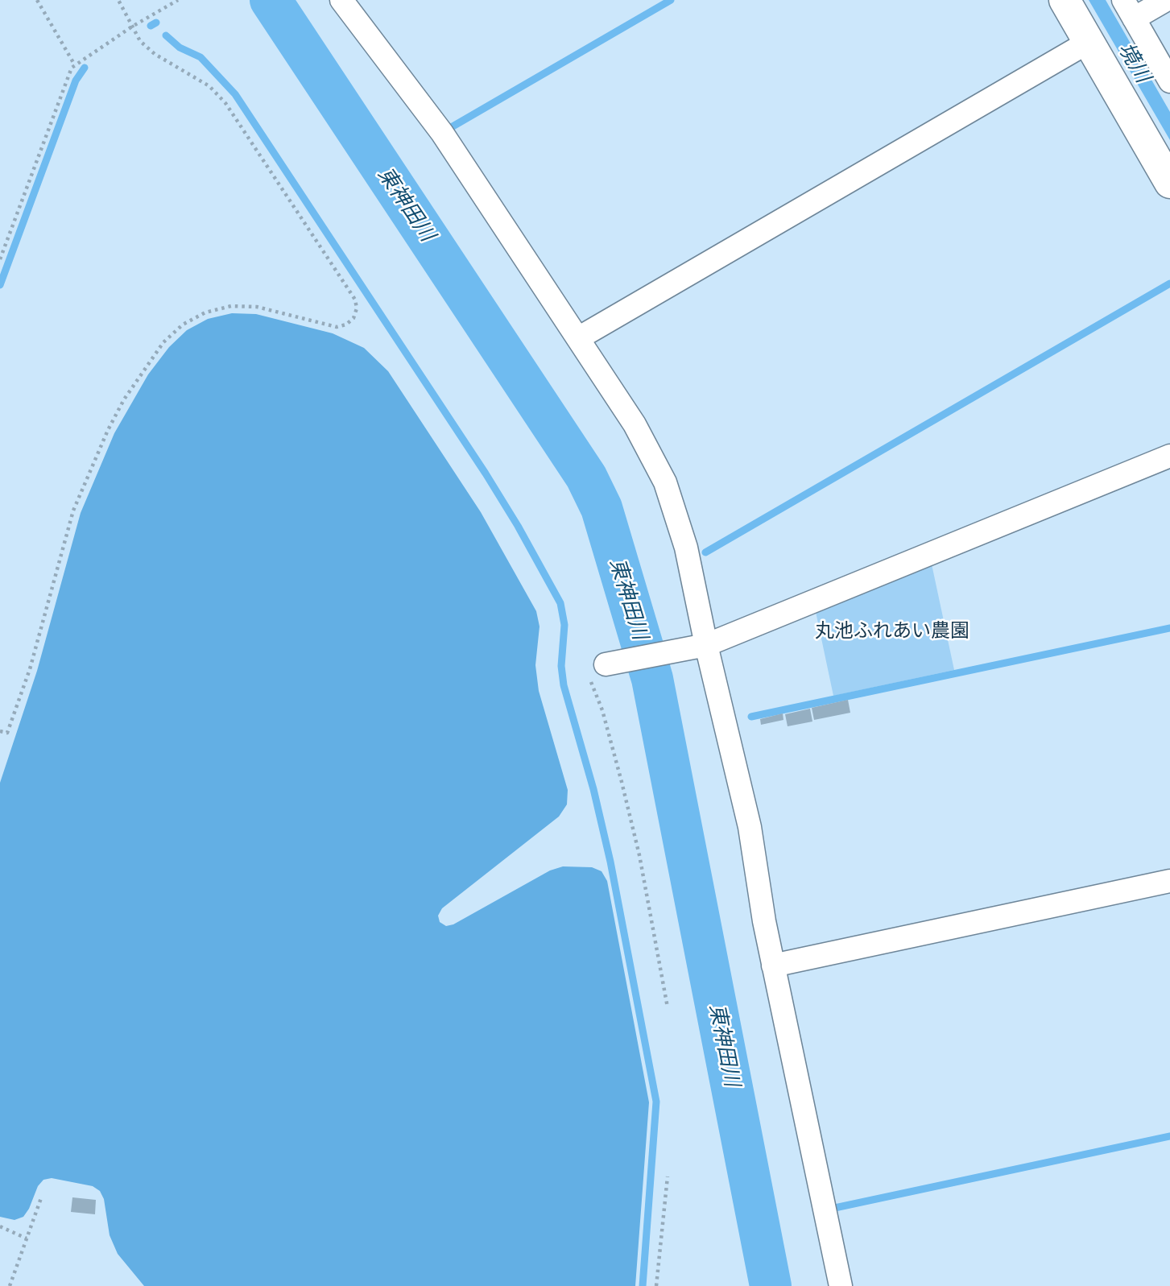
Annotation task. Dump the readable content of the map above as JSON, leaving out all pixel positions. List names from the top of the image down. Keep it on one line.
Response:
{"water":["境川","東神田川"],"parks":["丸池ふれあい農園"]}
